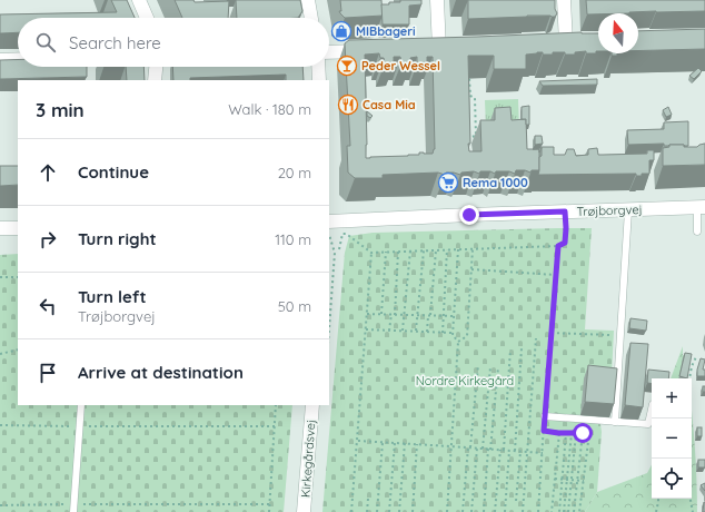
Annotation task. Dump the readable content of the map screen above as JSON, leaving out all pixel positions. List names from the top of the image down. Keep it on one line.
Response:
{"streets":{"street":["Trøjborgvej","Kirkegårdsvej"]},"parks":["Nordre Kirkegård"],"places":{"shop":["MIBbageri"],"bar":["Peder Wessel"],"restaurant":["Casa Mia"],"supermarket":["Rema 1000"]},"north":"top","page":{"search":"Search here","heading":["3 min","Walk · 180 m"],"list":[["Continue","20 m"],["Turn right","110 m"],["Turn left","Trøjborgvej","50 m"],"Arrive at destination"],"map_buttons":["+","−"]}}
